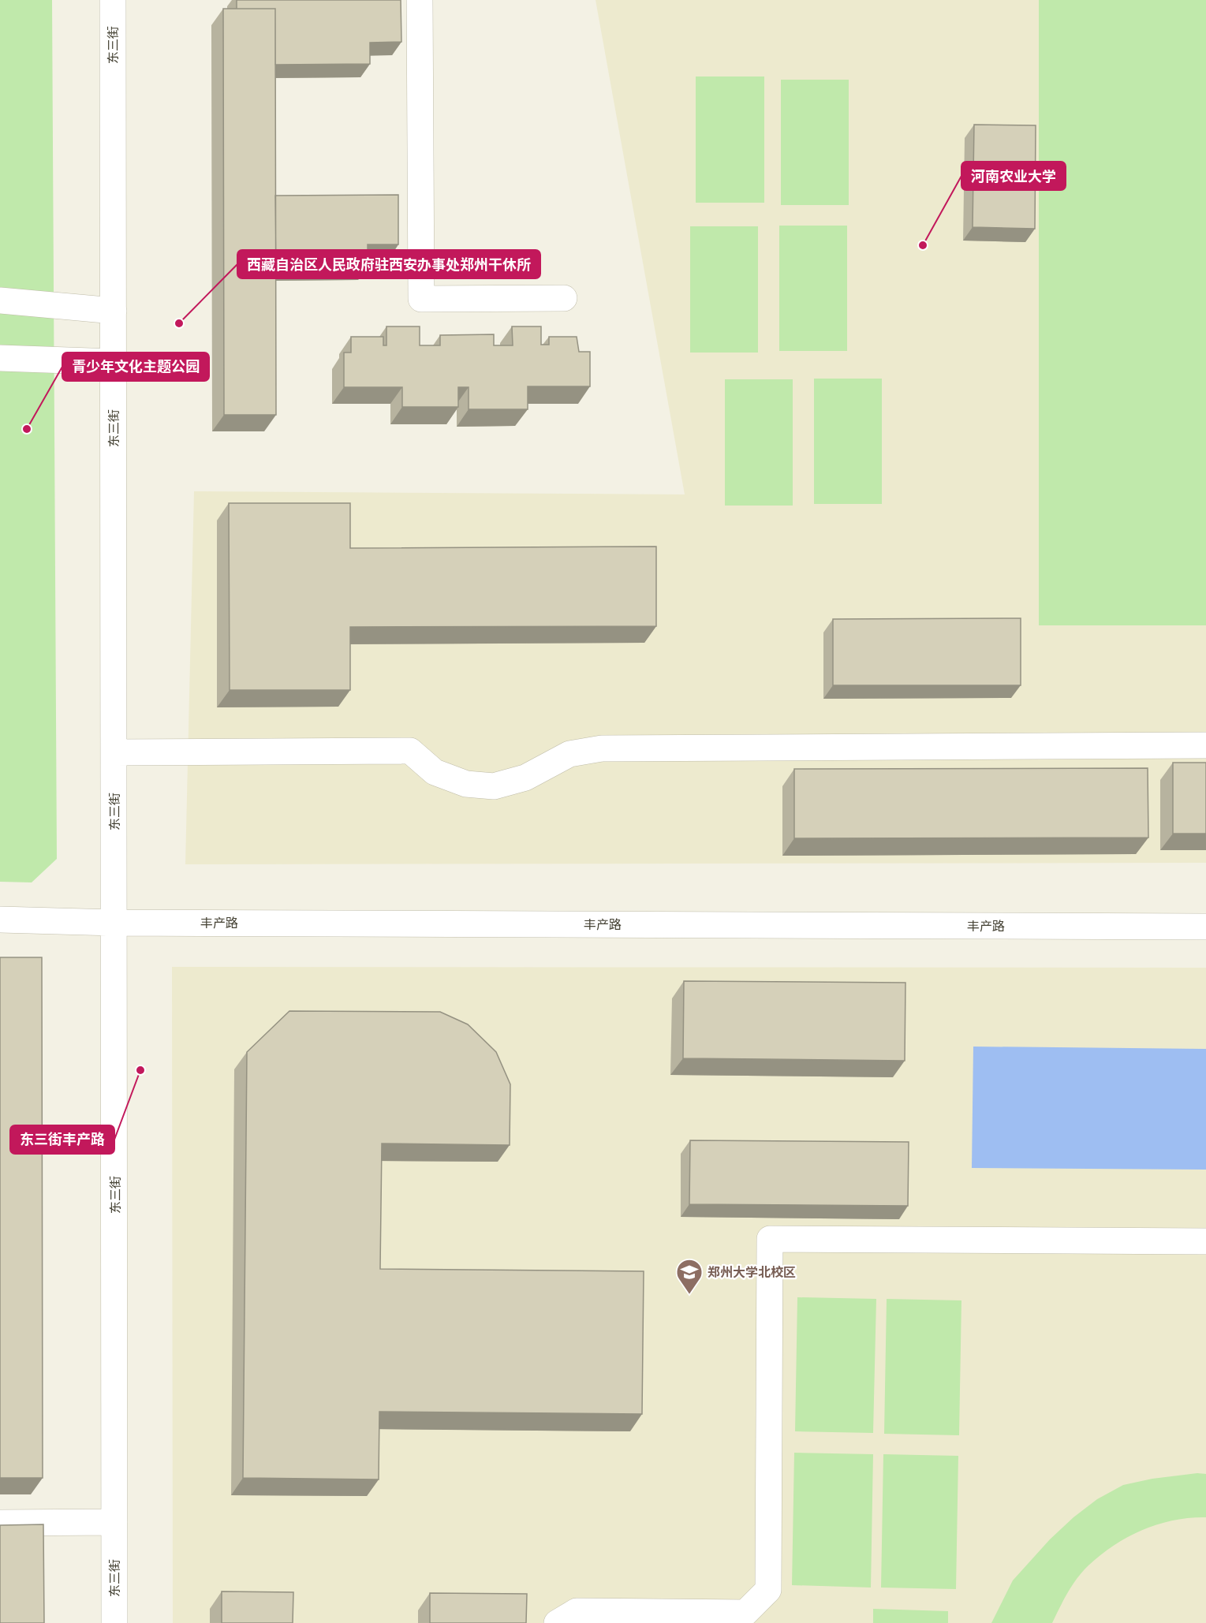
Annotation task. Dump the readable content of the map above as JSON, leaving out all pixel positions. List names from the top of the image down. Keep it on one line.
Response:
{"streets":{"street":["东三街","丰产路"]},"crossings":[["东三街","丰产路"]],"places":{"other":["河南农业大学","西藏自治区人民政府驻西安办事处郑州干休所","青少年文化主题公园","东三街丰产路"],"school or university":["郑州大学北校区"]}}
